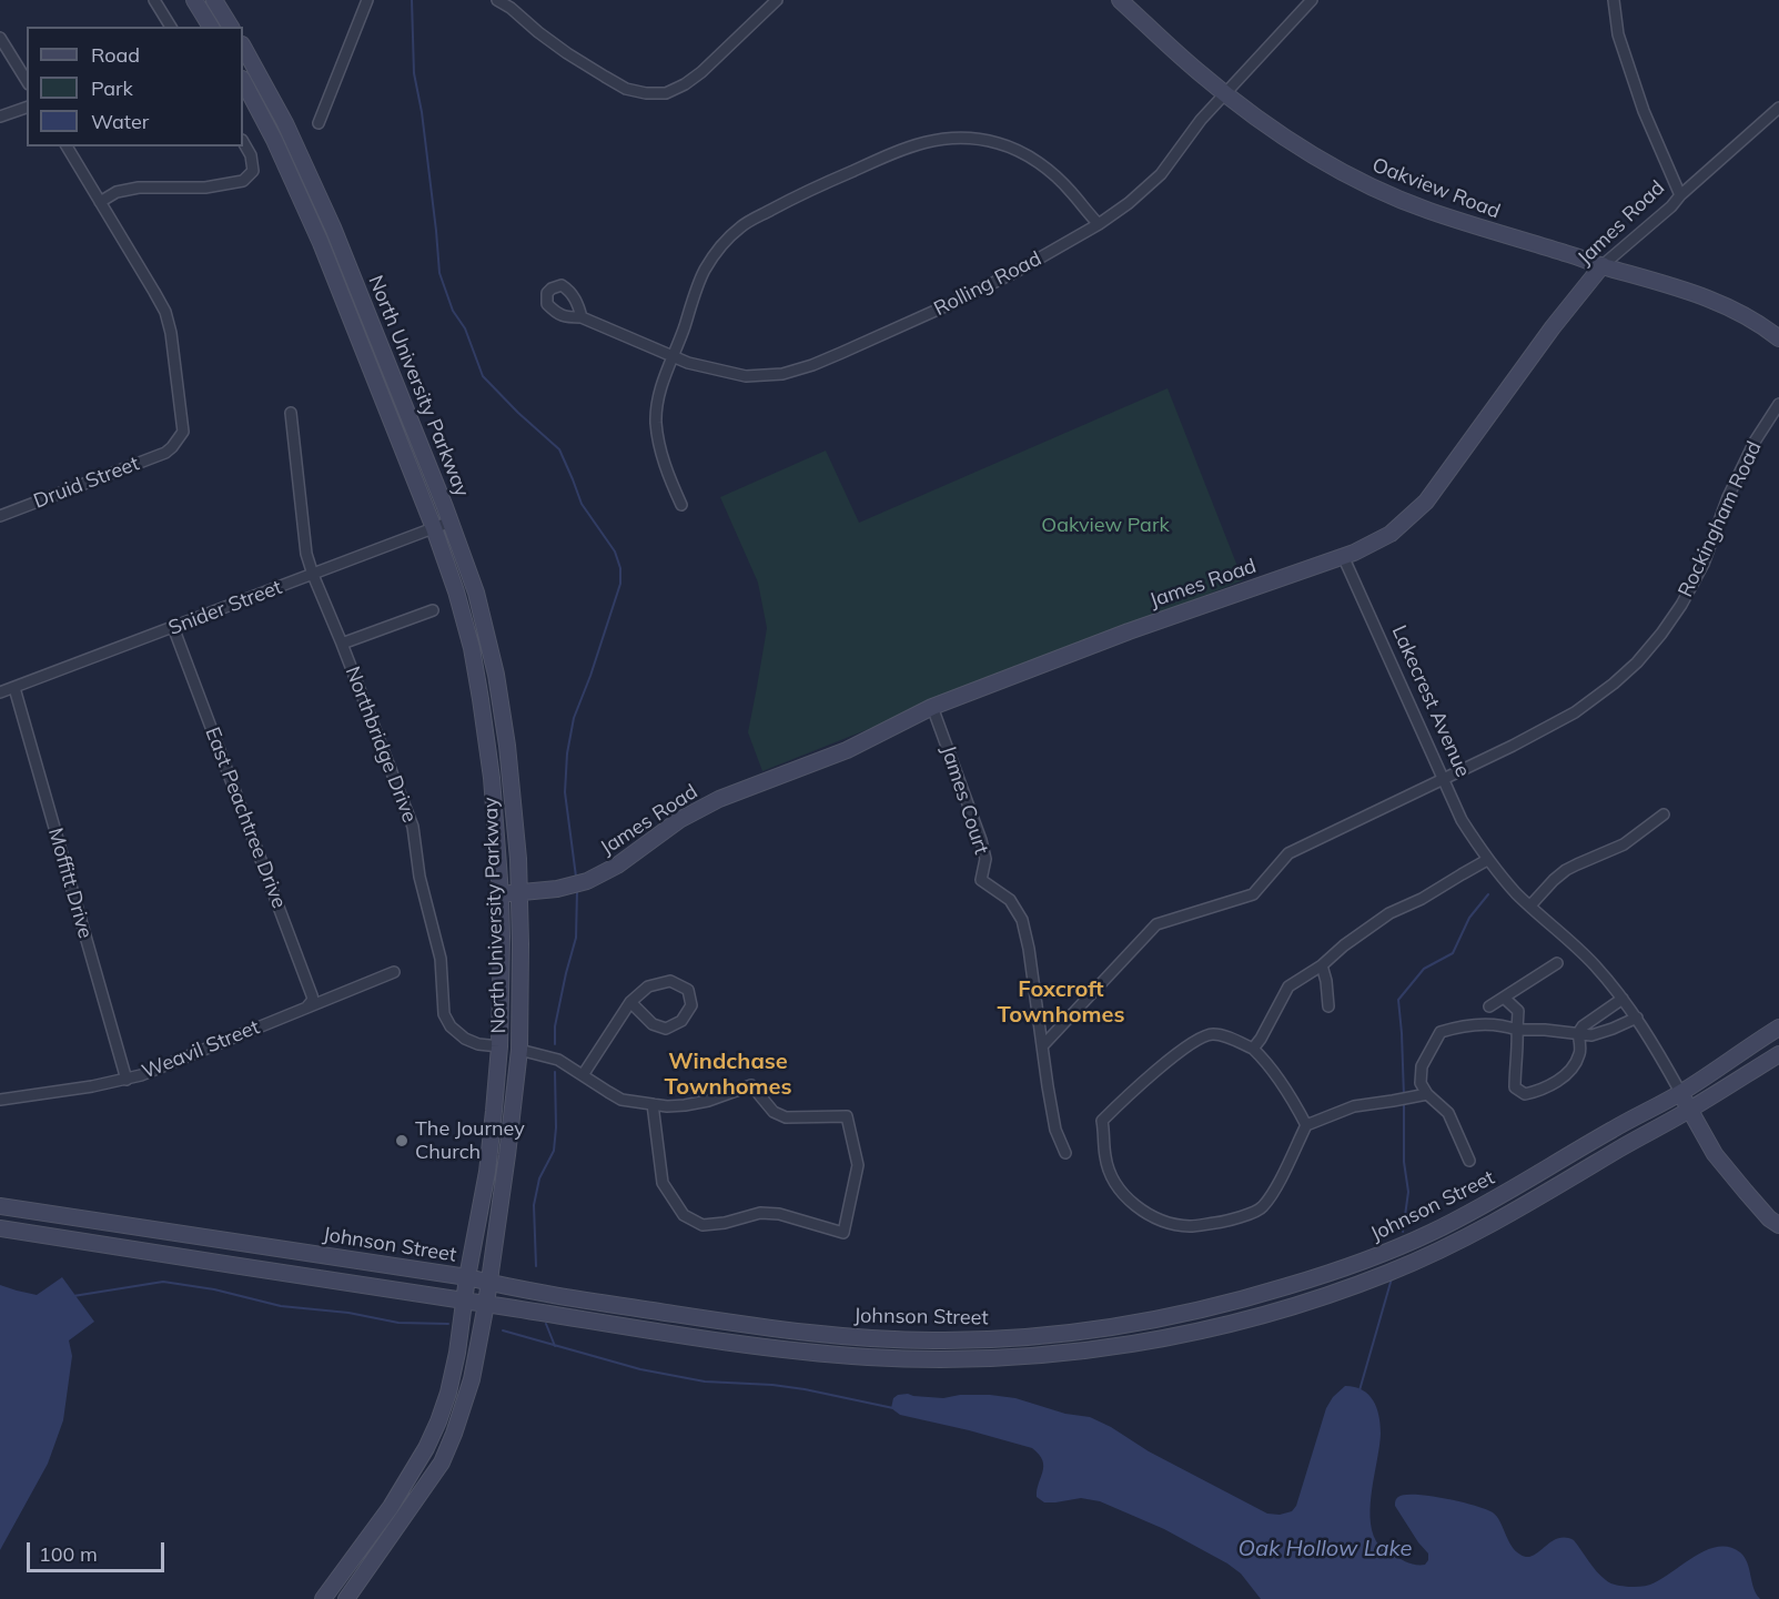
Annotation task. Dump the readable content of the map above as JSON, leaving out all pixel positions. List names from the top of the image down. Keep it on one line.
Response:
{"streets":{"main road":["Oakview Road","James Road","North University Parkway","Lakecrest Avenue","Johnson Street"],"street":["Rolling Road","Druid Street","Rockingham Road","Snider Street","Northbridge Drive","James Court","East Peachtree Drive","Moffitt Drive","Weavil Street"]},"crossings":[["Oakview Road","James Road"],["Oakview Road","Rolling Road"],["James Road","North University Parkway"],["James Road","Lakecrest Avenue"],["James Road","James Court"],["North University Parkway","Snider Street"],["North University Parkway","Northbridge Drive"],["North University Parkway","Johnson Street"],["Rockingham Road","Lakecrest Avenue"],["Rockingham Road","James Court"],["Snider Street","Northbridge Drive"],["Snider Street","East Peachtree Drive"],["Snider Street","Moffitt Drive"],["Lakecrest Avenue","Johnson Street"],["East Peachtree Drive","Weavil Street"],["Moffitt Drive","Weavil Street"]],"districts":["Foxcroft Townhomes","Windchase Townhomes"],"water":["Oak Hollow Lake"],"parks":["Oakview Park"],"places":["The Journey Church"],"legend":["Road","Park","Water"],"scale_bar":"100 m"}
